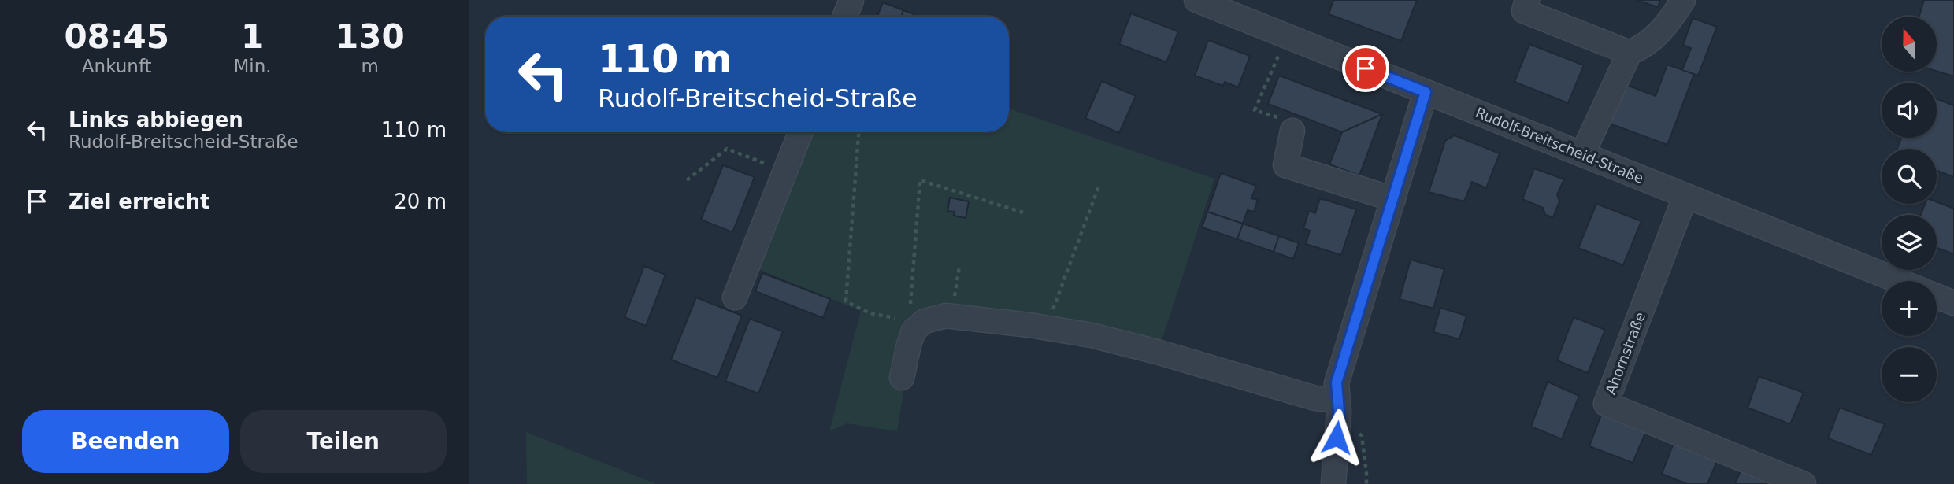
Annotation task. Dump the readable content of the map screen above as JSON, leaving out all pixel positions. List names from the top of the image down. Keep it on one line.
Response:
{"streets":{"street":["Rudolf-Breitscheid-Straße","Ahornstraße"]},"crossings":[["Rudolf-Breitscheid-Straße","Ahornstraße"]],"north":"top","page":{"eta":["08:45","Ankunft","1","Min.","130","m"],"map_buttons":["+","−"],"turn":["110 m","Rudolf-Breitscheid-Straße"],"list":[{"name":"Links abbiegen","note":"Rudolf-Breitscheid-Straße","value":"110 m"},{"name":"Ziel erreicht","value":"20 m"}],"buttons":["Beenden","Teilen"]}}
